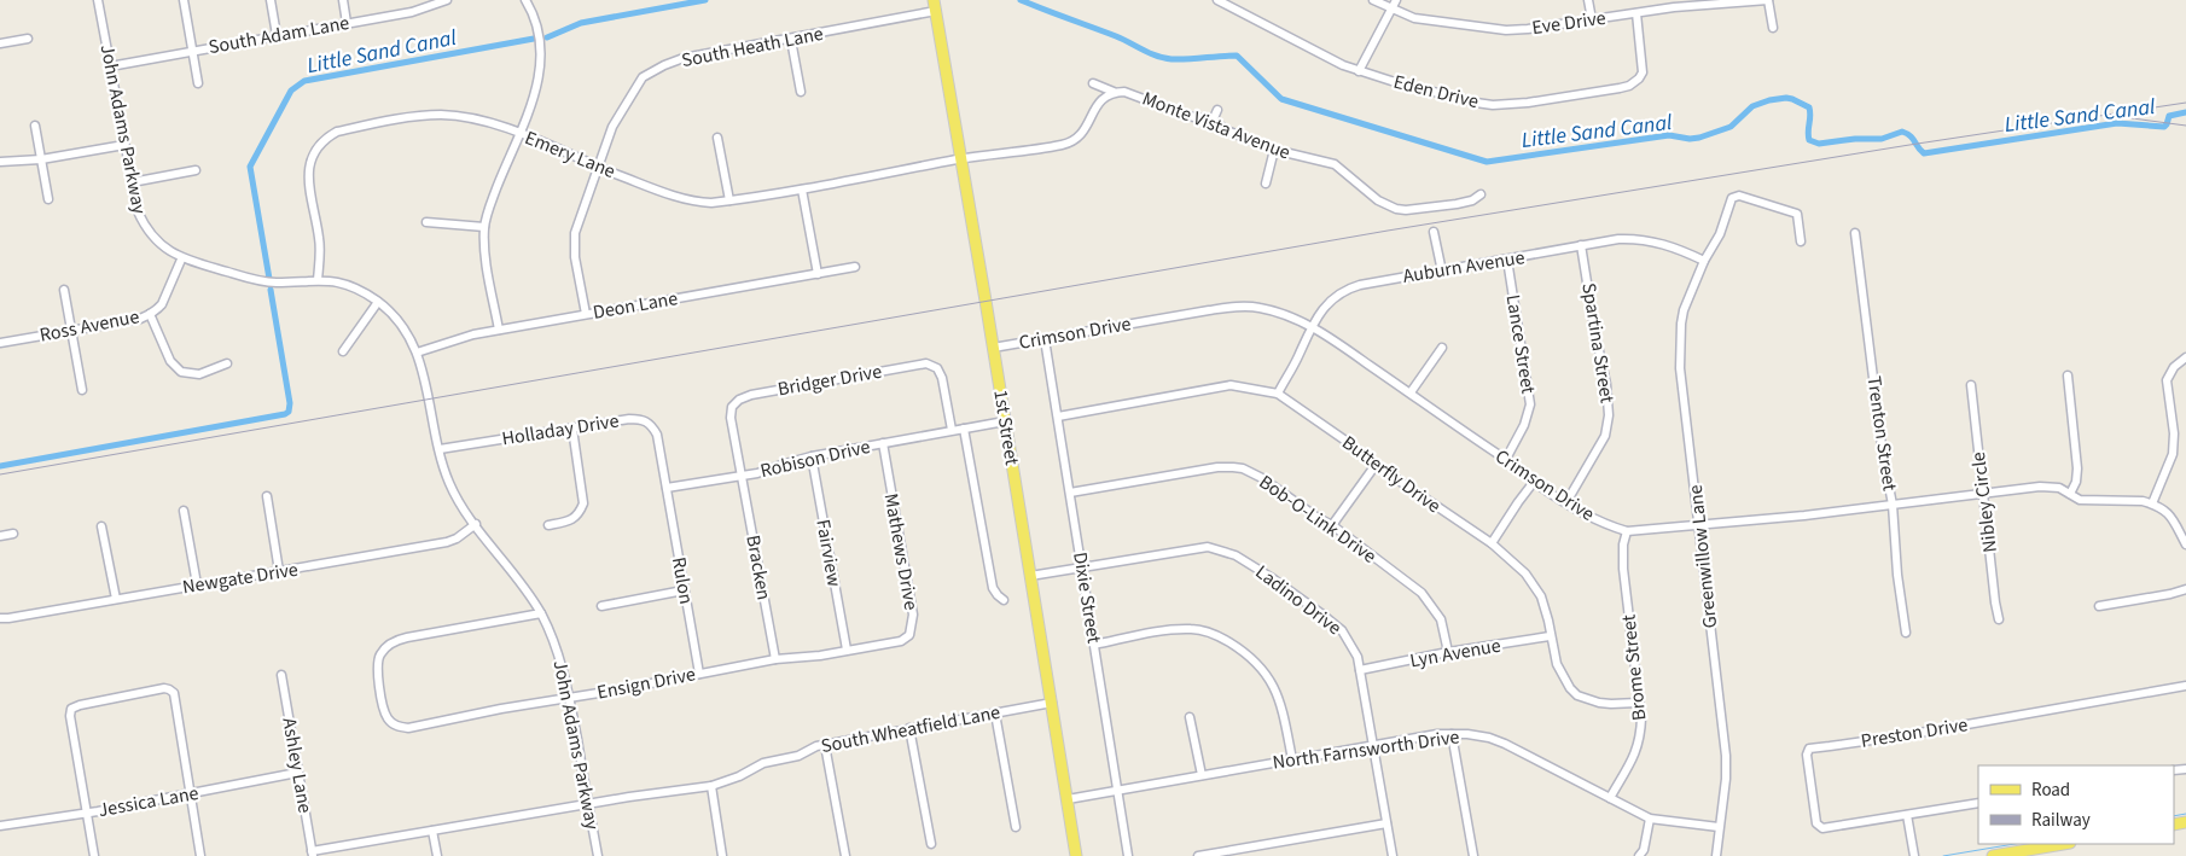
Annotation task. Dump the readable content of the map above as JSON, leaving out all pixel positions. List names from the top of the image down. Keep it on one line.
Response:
{"streets":{"main road":["1st Street"],"street":["Eve Drive","South Adam Lane","South Heath Lane","Eden Drive","Monte Vista Avenue","John Adams Parkway","Emery Lane","Auburn Avenue","Deon Lane","Ross Avenue","Crimson Drive","Spartina Street","Lance Street","Bridger Drive","Holladay Drive","Trenton Street","Robison Drive","Butterfly Drive","Nibley Circle","Bob-O-Link Drive","Mathews Drive","Fairview","Greenwillow Lane","Bracken","Newgate Drive","Rulon","Dixie Street","Ladino Drive","Lyn Avenue","Brome Street","Ensign Drive","South Wheatfield Lane","Preston Drive","North Farnsworth Drive","Ashley Lane","Jessica Lane"]},"crossings":[["Eve Drive","Eden Drive"],["South Adam Lane","John Adams Parkway"],["South Heath Lane","Emery Lane"],["South Heath Lane","Deon Lane"],["South Heath Lane","1st Street"],["Monte Vista Avenue","Emery Lane"],["Monte Vista Avenue","1st Street"],["John Adams Parkway","Emery Lane"],["John Adams Parkway","Deon Lane"],["John Adams Parkway","Ross Avenue"],["John Adams Parkway","Holladay Drive"],["John Adams Parkway","Newgate Drive"],["John Adams Parkway","Ensign Drive"],["John Adams Parkway","South Wheatfield Lane"],["Emery Lane","1st Street"],["Auburn Avenue","Crimson Drive"],["Auburn Avenue","Spartina Street"],["Auburn Avenue","Lance Street"],["Auburn Avenue","Butterfly Drive"],["Auburn Avenue","Greenwillow Lane"],["Crimson Drive","Spartina Street"],["Crimson Drive","Lance Street"],["Crimson Drive","1st Street"],["Crimson Drive","Trenton Street"],["Crimson Drive","Nibley Circle"],["Crimson Drive","Greenwillow Lane"],["Crimson Drive","Dixie Street"],["Crimson Drive","Brome Street"],["Bridger Drive","Robison Drive"],["Bridger Drive","Bracken"],["1st Street","Robison Drive"],["1st Street","Ladino Drive"],["1st Street","South Wheatfield Lane"],["1st Street","North Farnsworth Drive"],["Holladay Drive","Robison Drive"],["Holladay Drive","Rulon"],["Robison Drive","Mathews Drive"],["Robison Drive","Fairview"],["Robison Drive","Bracken"],["Robison Drive","Rulon"],["Butterfly Drive","Dixie Street"],["Butterfly Drive","Lyn Avenue"],["Butterfly Drive","Brome Street"],["Bob-O-Link Drive","Dixie Street"],["Bob-O-Link Drive","Lyn Avenue"],["Mathews Drive","Ensign Drive"],["Fairview","Ensign Drive"],["Greenwillow Lane","North Farnsworth Drive"],["Bracken","Ensign Drive"],["Rulon","Ensign Drive"],["Dixie Street","Ladino Drive"],["Dixie Street","North Farnsworth Drive"],["Ladino Drive","Lyn Avenue"],["Ladino Drive","North Farnsworth Drive"],["Brome Street","North Farnsworth Drive"],["South Wheatfield Lane","Ashley Lane"],["Ashley Lane","Jessica Lane"]],"water":["Little Sand Canal"],"legend":["Road","Railway"]}
